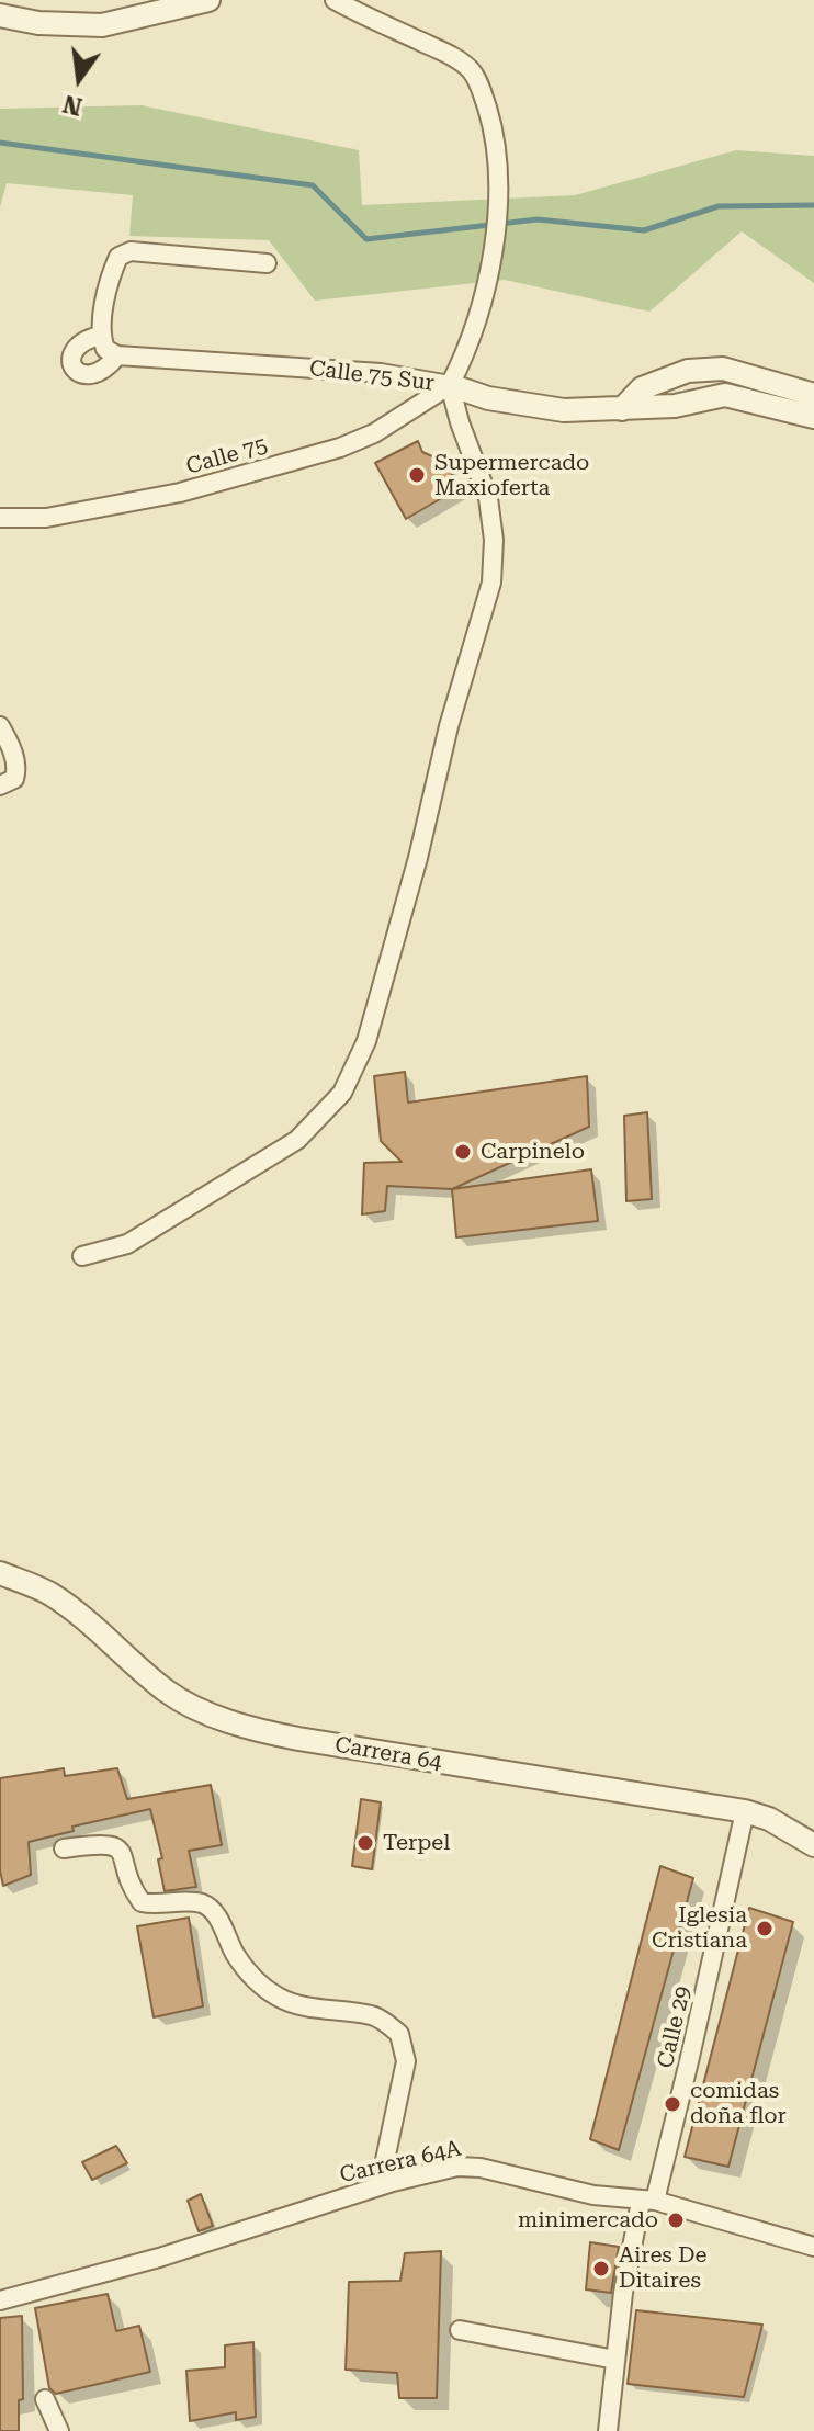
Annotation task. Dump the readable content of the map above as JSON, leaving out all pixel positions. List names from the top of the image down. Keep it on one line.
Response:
{"streets":{"street":["Calle 75 Sur","Calle 75","Carrera 64","Calle 29","Carrera 64A"]},"crossings":[["Calle 75 Sur","Calle 75"],["Carrera 64","Calle 29"],["Calle 29","Carrera 64A"]],"places":["Supermercado Maxioferta","Carpinelo","Terpel","Iglesia Cristiana","comidas doña flor","minimercado","Aires De Ditaires"],"north":"bottom"}
